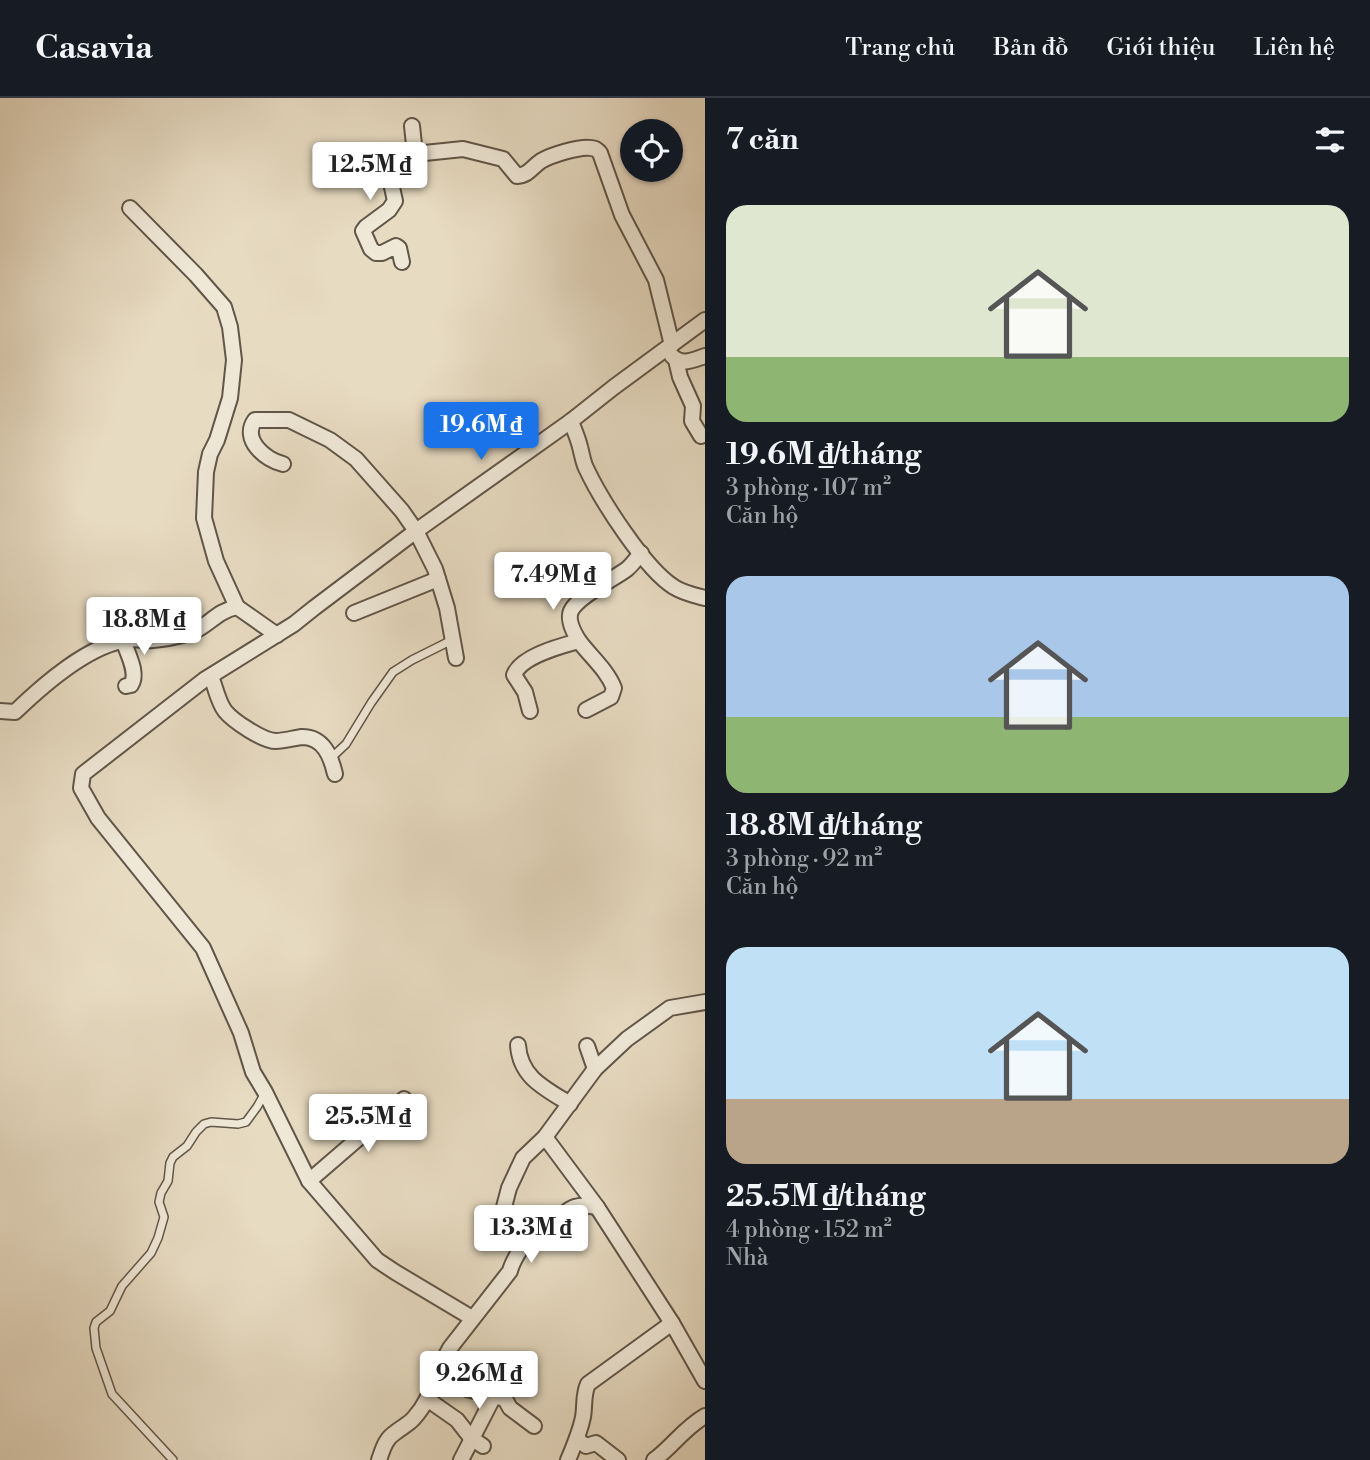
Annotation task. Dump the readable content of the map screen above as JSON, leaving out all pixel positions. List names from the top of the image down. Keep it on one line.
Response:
{"page":{"header":"Casavia","nav":["Trang chủ","Bản đồ","Giới thiệu","Liên hệ"],"heading":"7 căn","price":["12.5M ₫","19.6M ₫","7.49M ₫","18.8M ₫","25.5M ₫","13.3M ₫","9.26M ₫"],"list":[{"name":"19.6M ₫/tháng","note":"3 phòng · 107 m² · Căn hộ"},{"name":"18.8M ₫/tháng","note":"3 phòng · 92 m² · Căn hộ"},{"name":"25.5M ₫/tháng","note":"4 phòng · 152 m² · Nhà"}]}}
